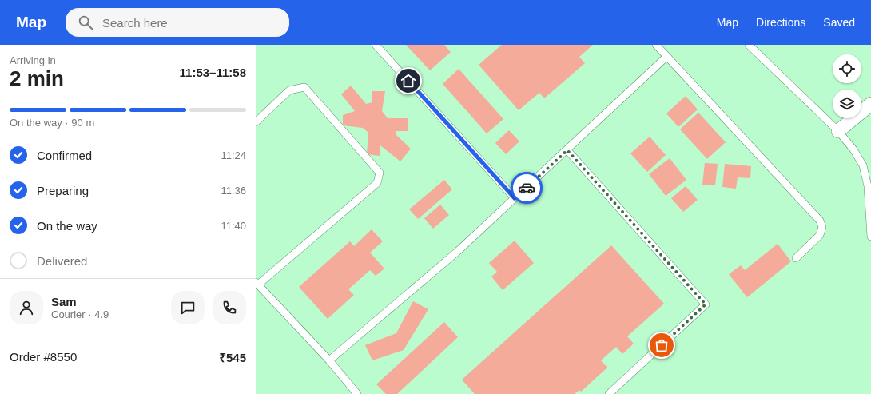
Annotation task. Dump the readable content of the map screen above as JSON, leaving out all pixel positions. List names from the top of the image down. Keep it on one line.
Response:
{"page":{"header":"Map","search":"Search here","nav":["Map","Directions","Saved"],"heading":["2 min","Arriving in","11:53–11:58"],"panel":["Sam","Courier · 4.9","Order #8550","₹545"],"bar":"On the way · 90 m","list":[["Confirmed","11:24"],["Preparing","11:36"],["On the way","11:40"],"Delivered"]}}
